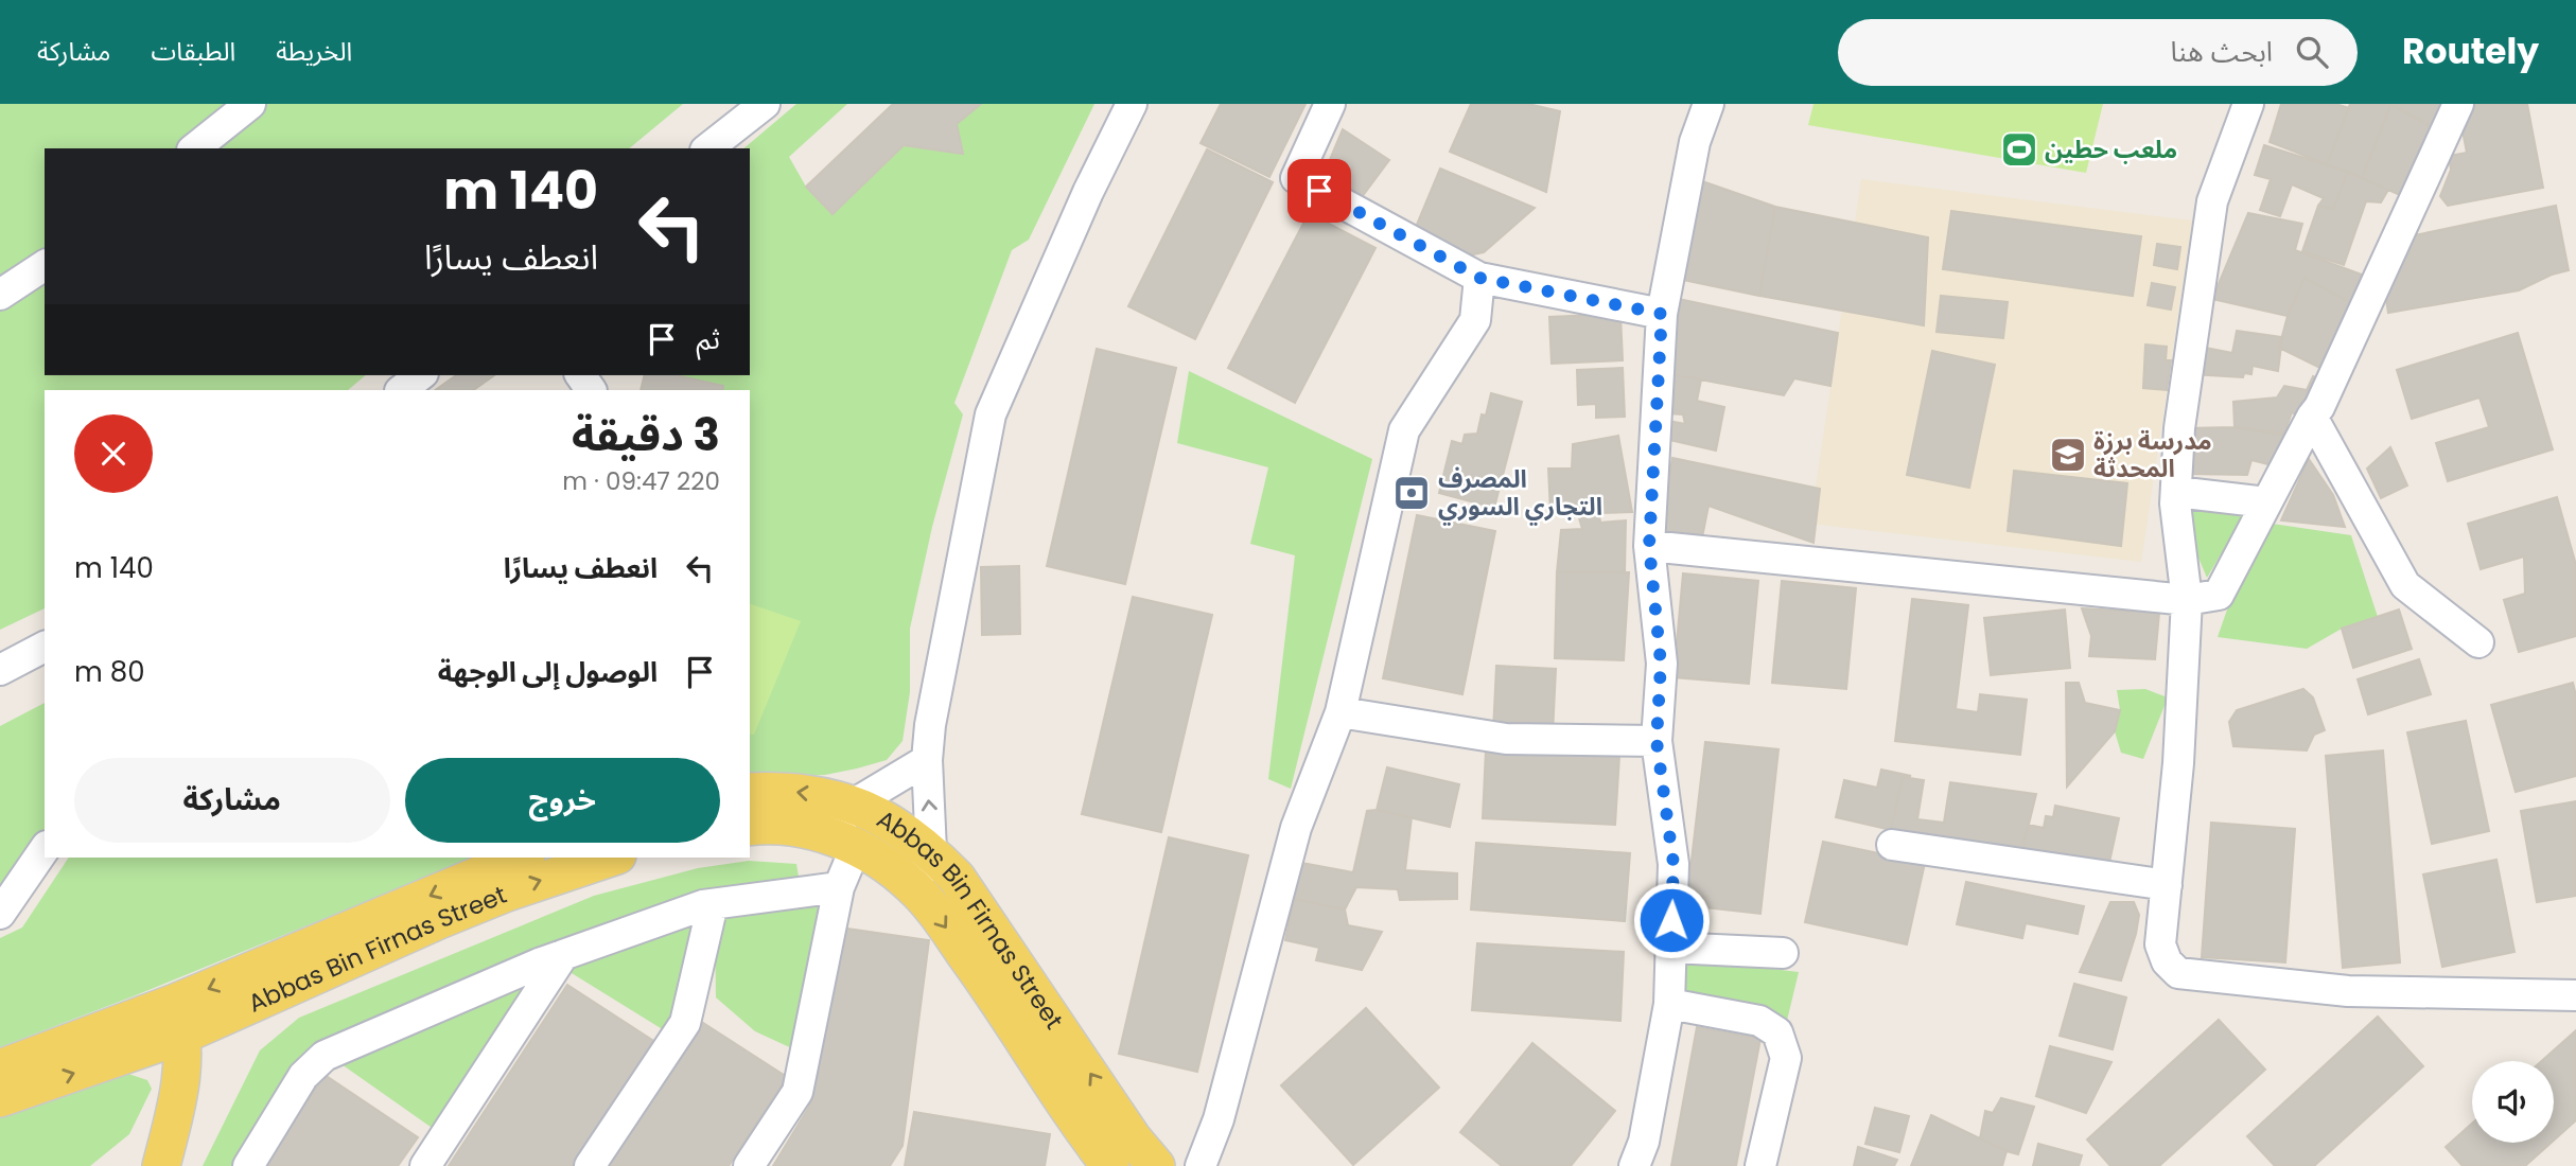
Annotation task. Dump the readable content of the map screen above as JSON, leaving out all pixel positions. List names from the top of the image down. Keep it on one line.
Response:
{"streets":{"main road":["Abbas Bin Firnas Street"]},"places":{"sports":["ملعب حطين"],"school or university":["مدرسة برزة المحدثة"],"bank":["المصرف التجاري السوري"]},"page":{"header":"Routely","search":"ابحث هنا","nav":["الخريطة","الطبقات","مشاركة"],"turn":["140 m","انعطف يسارًا"],"then":"ثم","heading":["3 دقيقة","220 m · 09:47"],"list":[{"name":"انعطف يسارًا","value":"140 m"},{"name":"الوصول إلى الوجهة","value":"80 m"}],"buttons":["خروج","مشاركة"]}}
